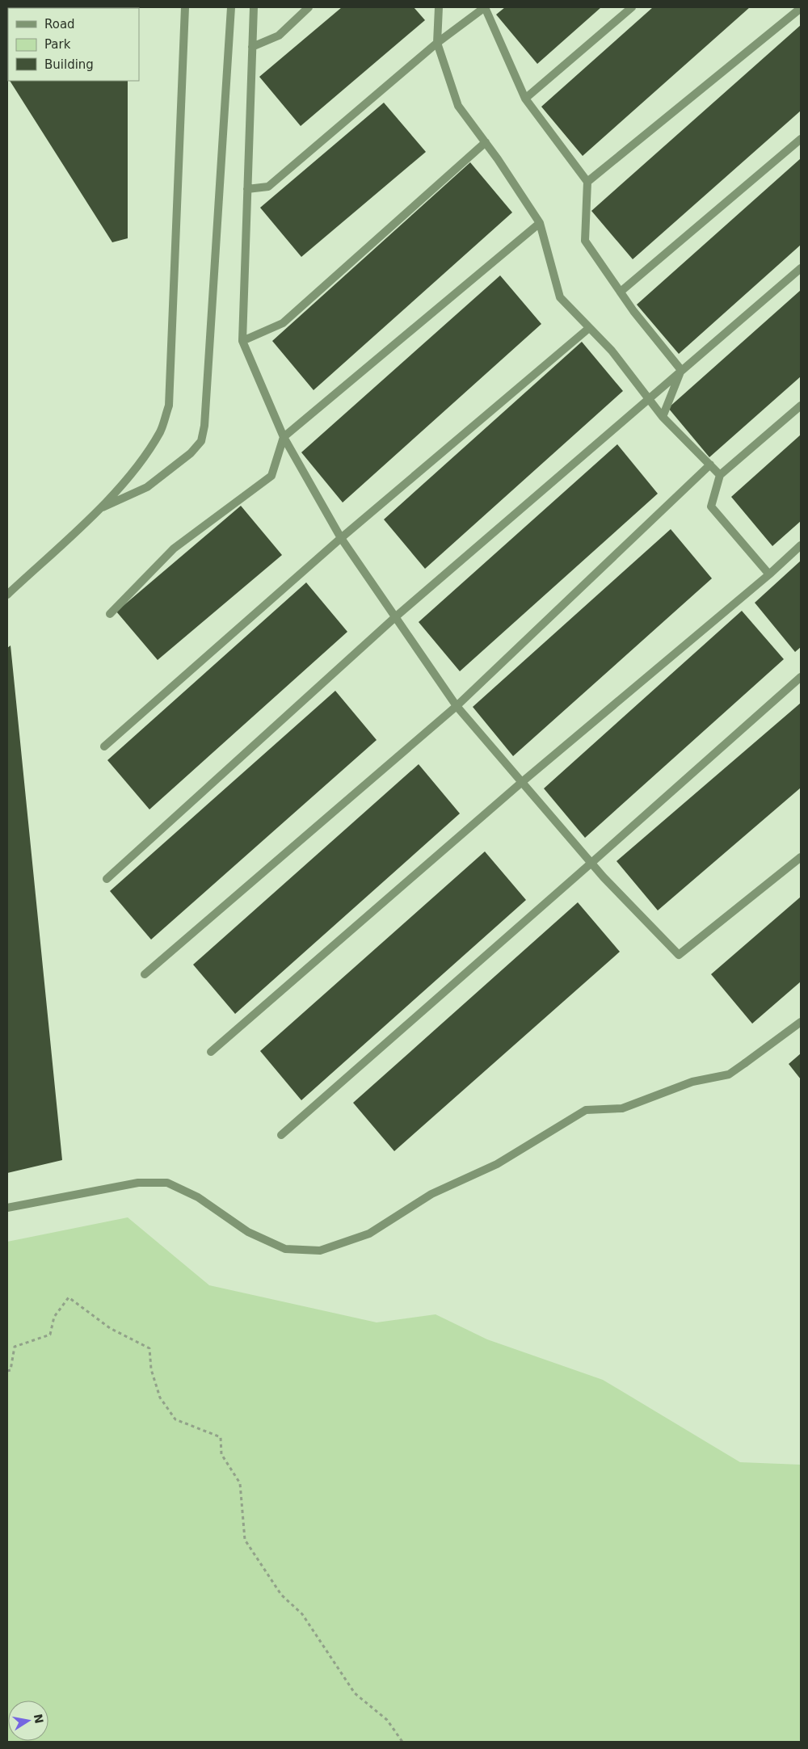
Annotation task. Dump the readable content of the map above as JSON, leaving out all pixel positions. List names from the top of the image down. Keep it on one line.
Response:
{"legend":["Road","Park","Building"],"north":"right"}
